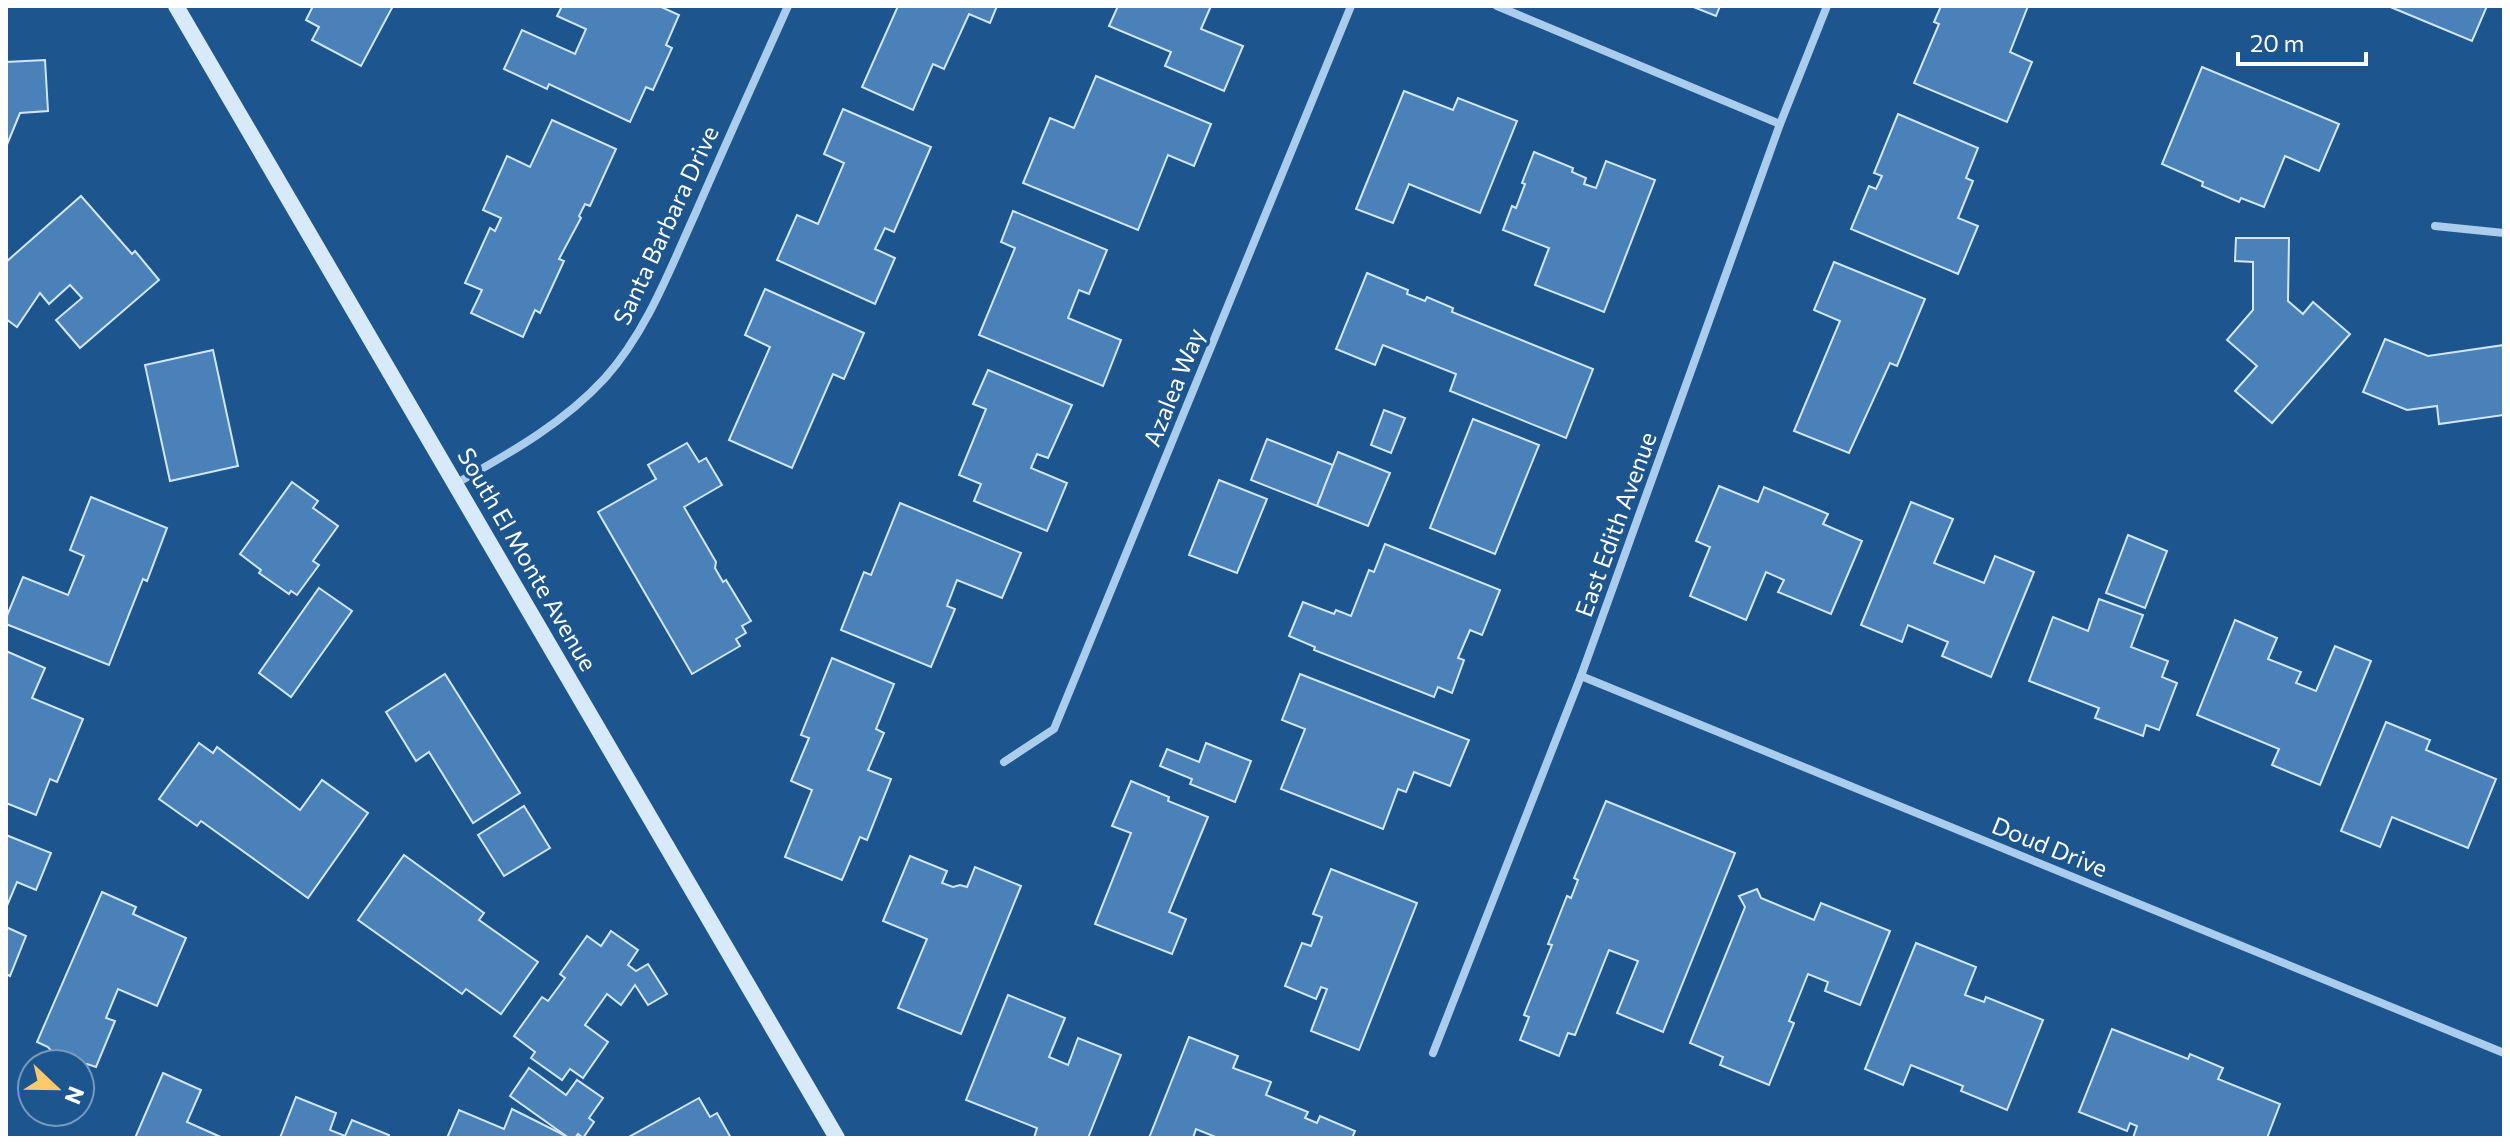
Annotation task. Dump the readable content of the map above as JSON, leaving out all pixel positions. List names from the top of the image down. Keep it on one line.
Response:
{"streets":{"main road":["South El Monte Avenue"],"street":["Santa Barbara Drive","Azalea Way","East Edith Avenue","Doud Drive"]},"crossings":[["Santa Barbara Drive","South El Monte Avenue"],["East Edith Avenue","Doud Drive"]],"scale_bar":"20 m","north":"right"}
